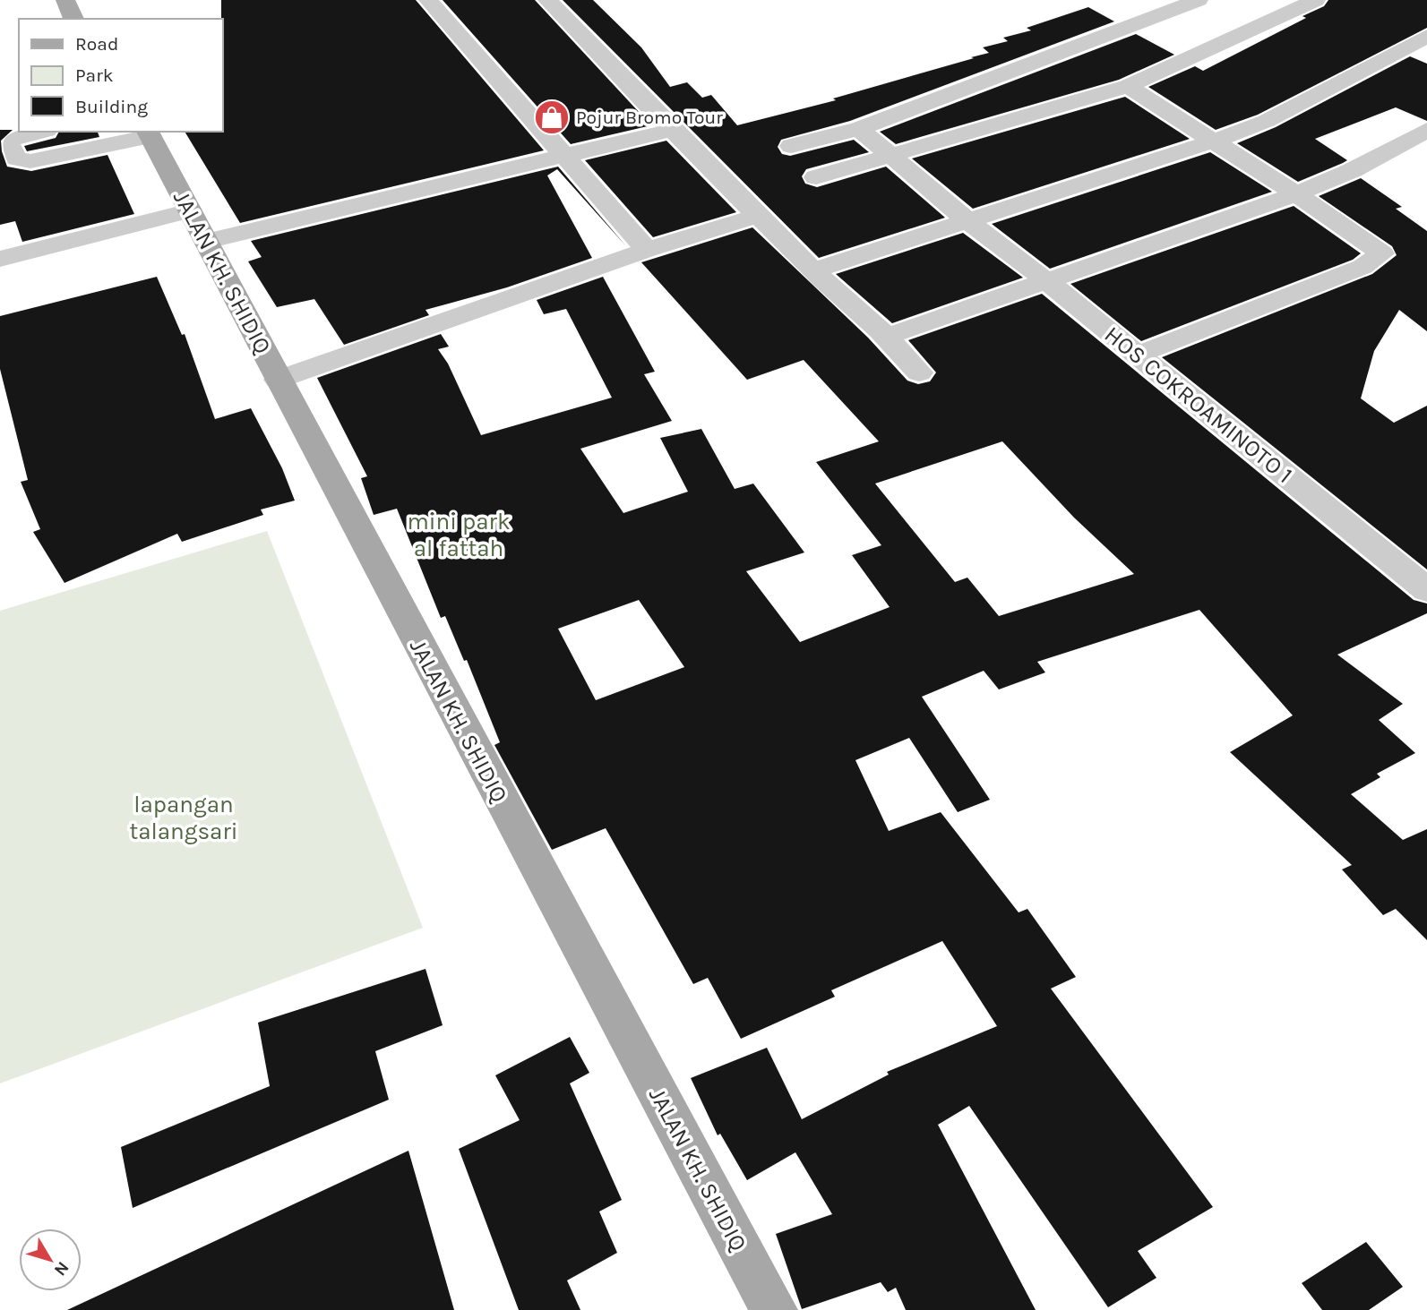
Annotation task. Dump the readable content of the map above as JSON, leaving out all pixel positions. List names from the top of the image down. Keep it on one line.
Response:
{"streets":{"main road":["JALAN KH. SHIDIQ"],"street":["HOS COKROAMINOTO 1"]},"parks":["mini park al fattah","lapangan talangsari"],"places":{"shop":["Pojur Bromo Tour"]},"legend":["Road","Park","Building"],"north":"bottom right"}
